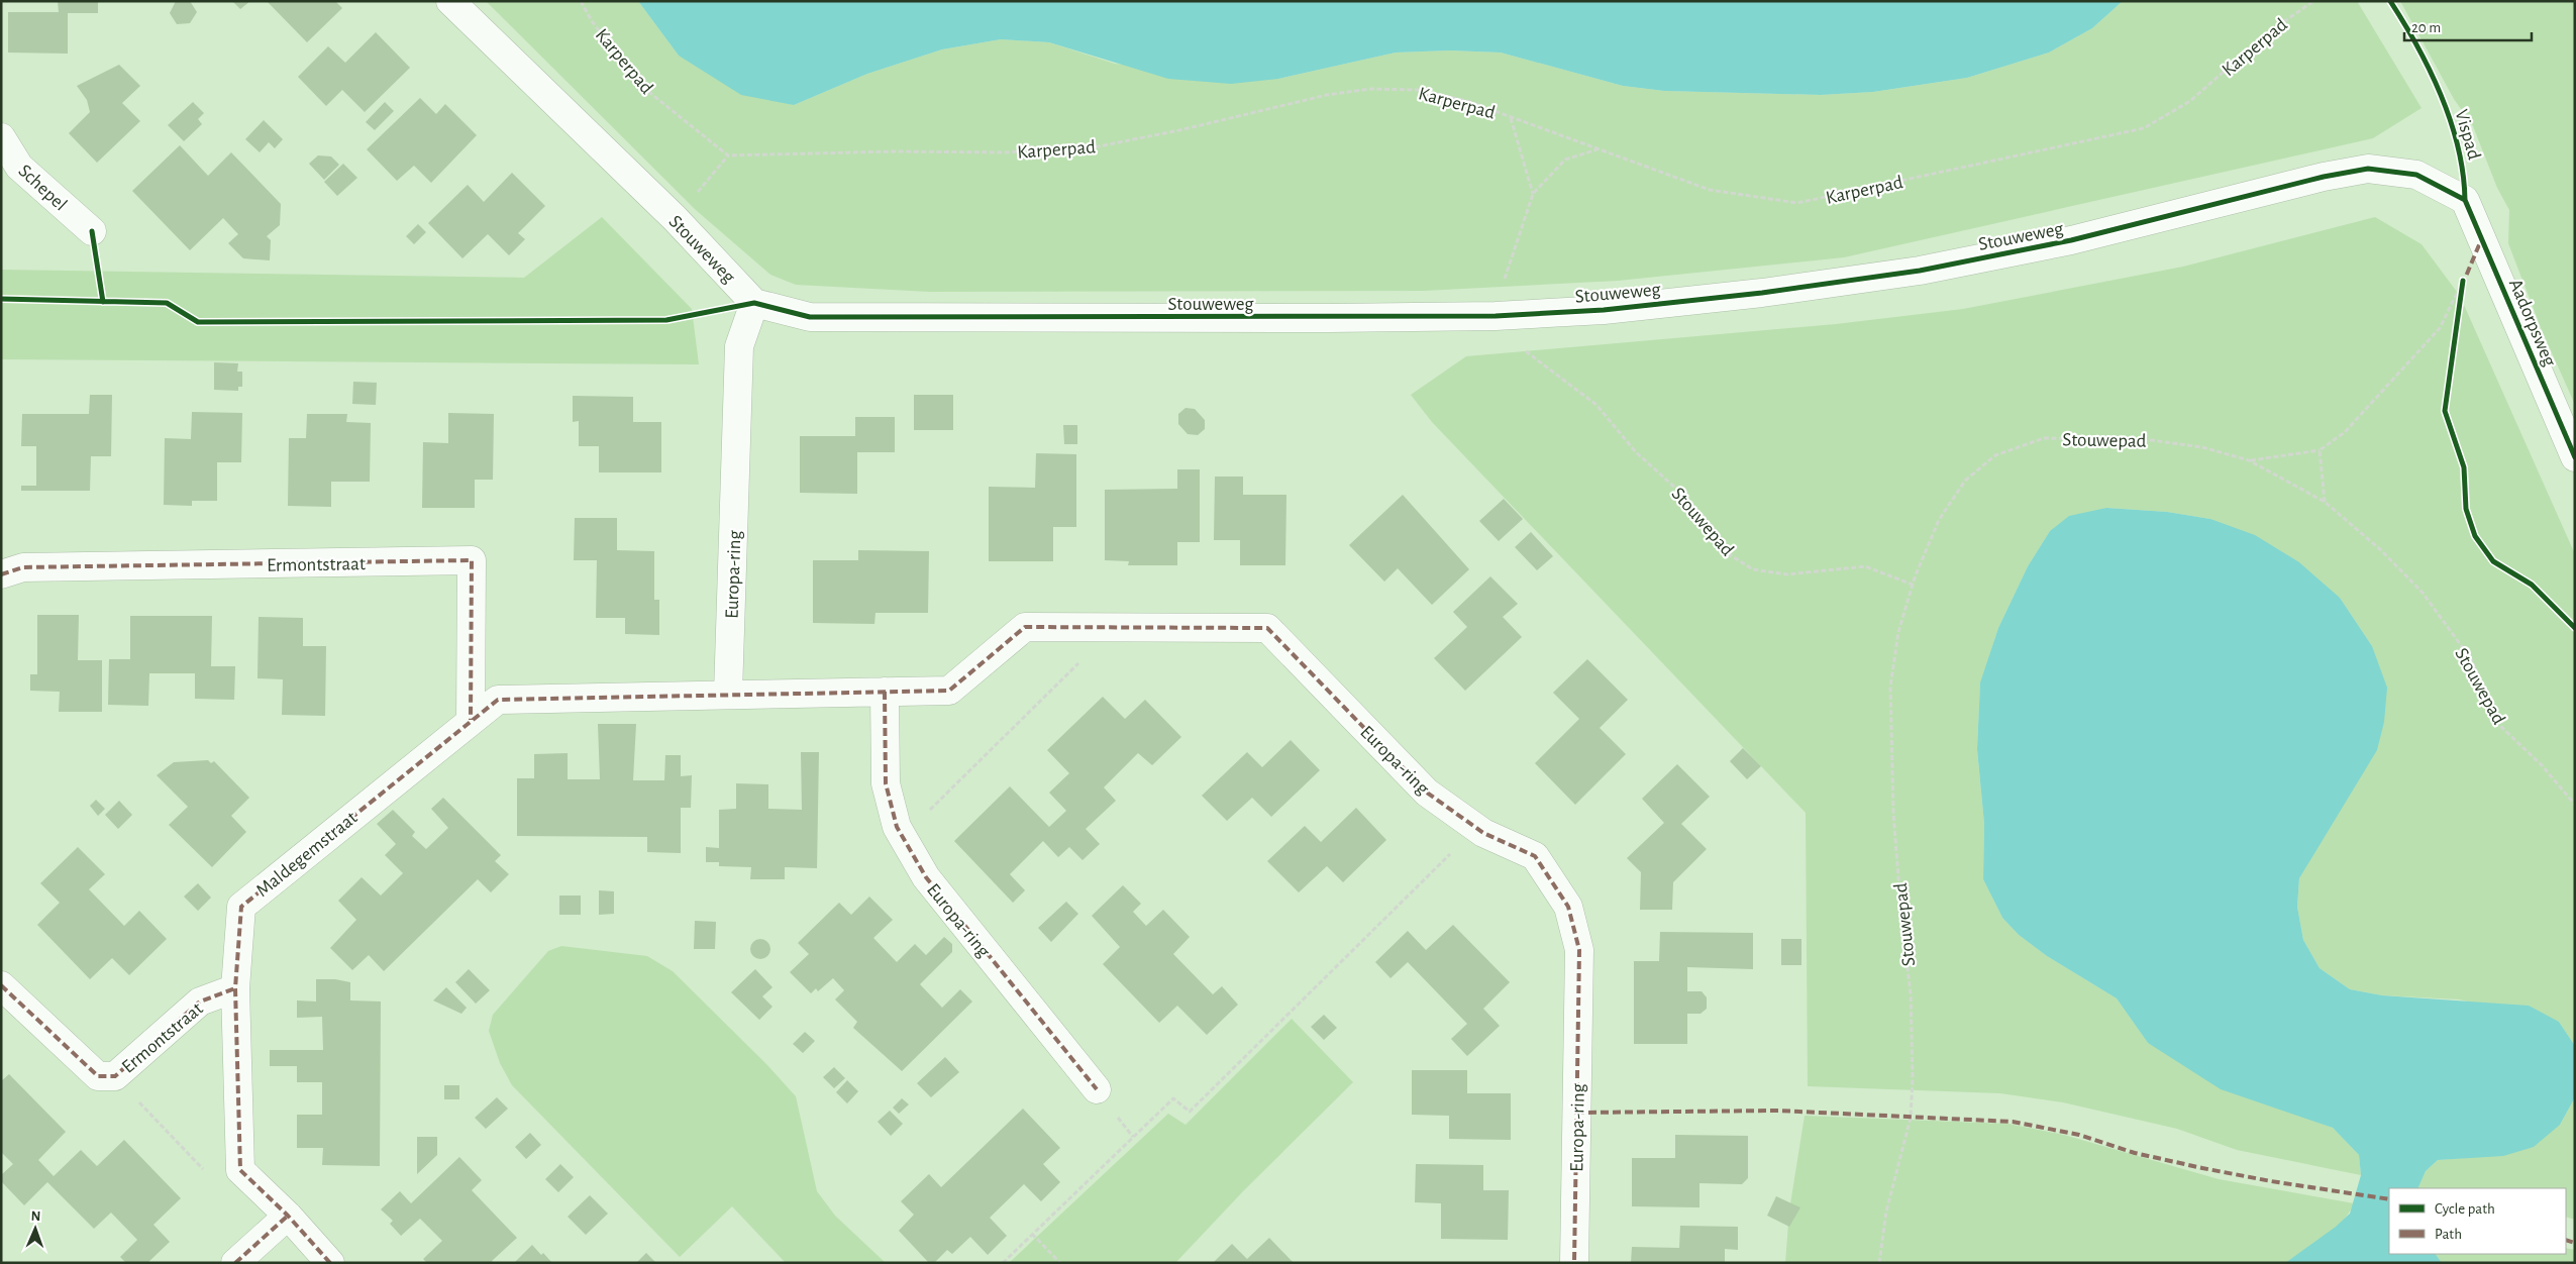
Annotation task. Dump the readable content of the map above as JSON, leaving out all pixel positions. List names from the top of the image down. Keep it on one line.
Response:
{"streets":{"street":["Schepel","Stouweweg","Aadorpsweg","Ermontstraat","Europa-ring","Maldegemstraat"],"path":["Karperpad","Stouwepad"],"cycle path":["Vispad"]},"crossings":[["Stouweweg","Aadorpsweg"],["Stouweweg","Stouwepad"],["Stouweweg","Europa-ring"],["Ermontstraat","Maldegemstraat"],["Europa-ring","Maldegemstraat"]],"legend":["Cycle path","Path"],"scale_bar":"20 m","north":"top"}
